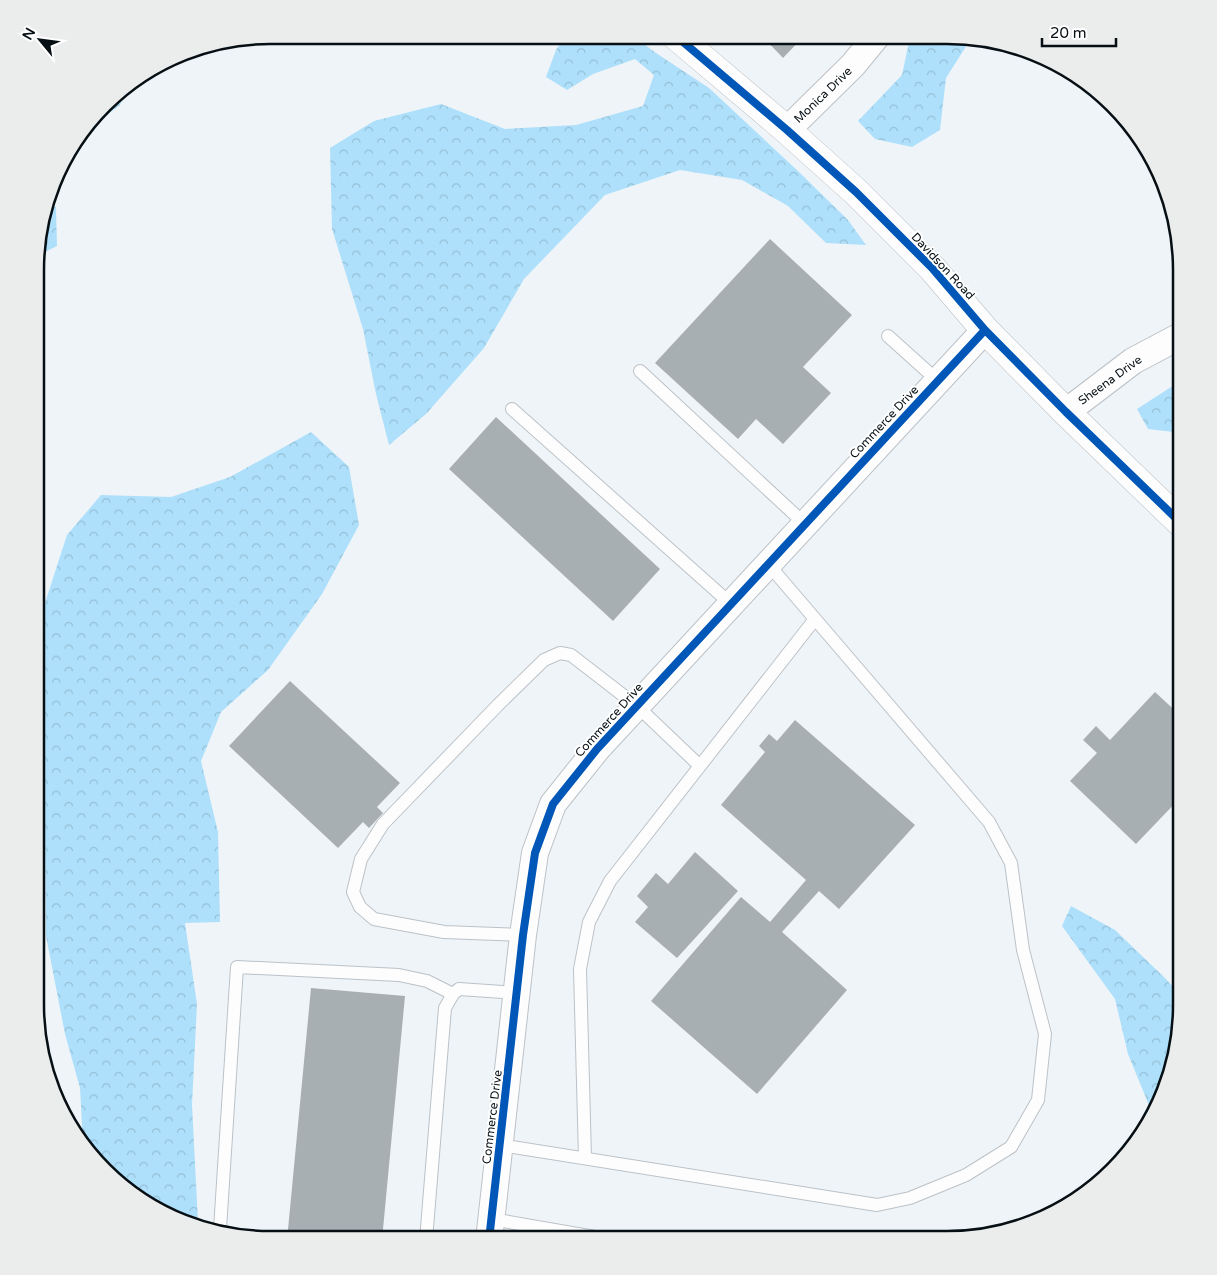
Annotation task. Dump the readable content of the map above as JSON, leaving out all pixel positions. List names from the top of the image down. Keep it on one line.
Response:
{"streets":{"street":["Monica Drive","Davidson Road","Sheena Drive","Commerce Drive"]},"crossings":[["Monica Drive","Davidson Road"],["Davidson Road","Sheena Drive"],["Davidson Road","Commerce Drive"]],"scale_bar":"20 m","north":"top left"}
